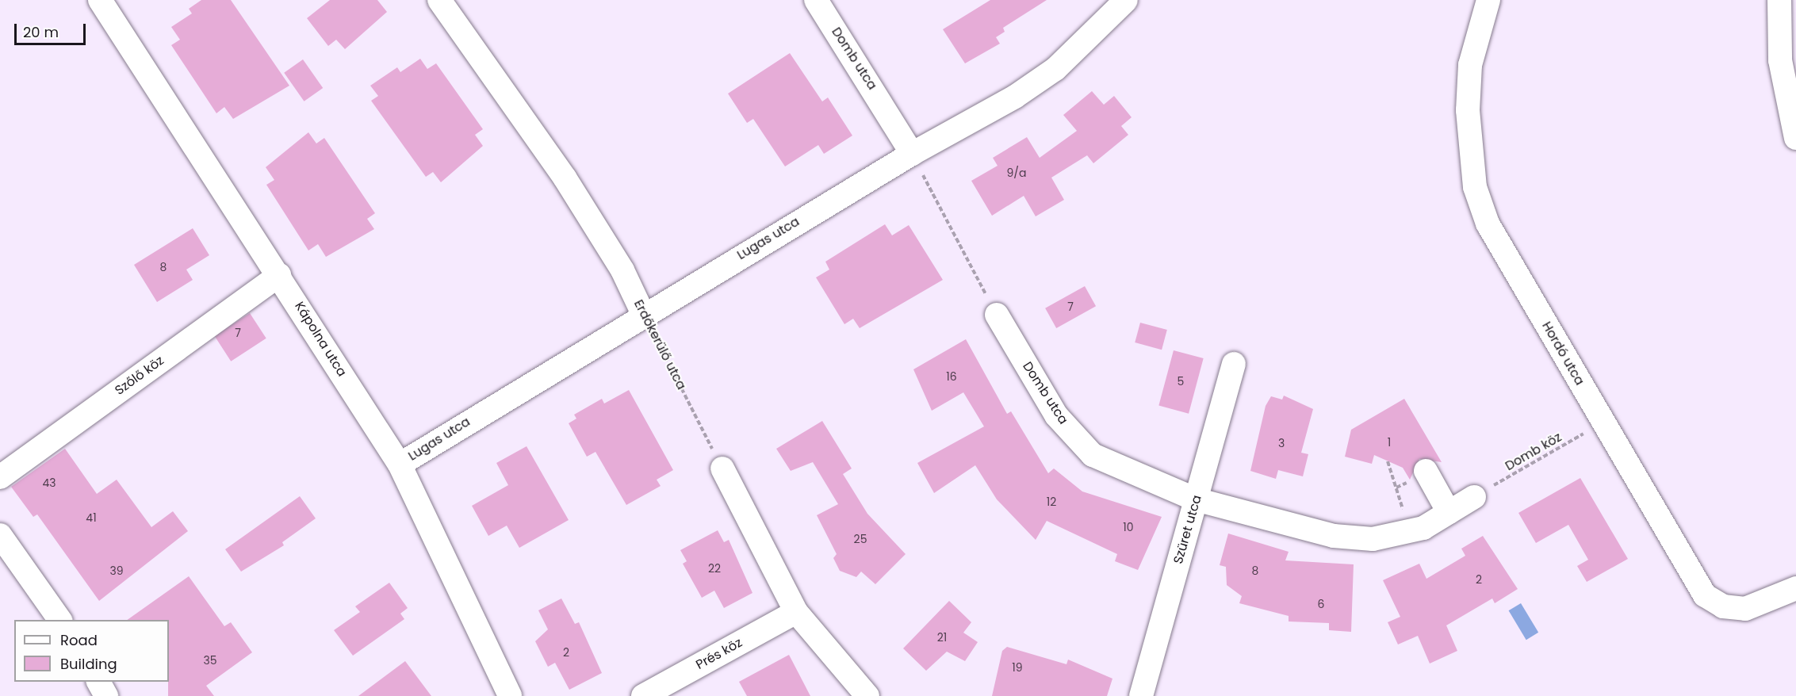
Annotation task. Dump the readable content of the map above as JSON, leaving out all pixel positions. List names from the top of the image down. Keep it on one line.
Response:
{"streets":{"street":["Domb utca","Lugas utca","Kápolna utca","Erdőkerülő utca","Hordó utca","Szőlő köz","Szüret utca","Prés köz"],"path":["Domb köz"]},"crossings":[["Domb utca","Lugas utca"],["Domb utca","Domb köz"],["Domb utca","Szüret utca"],["Lugas utca","Kápolna utca"],["Lugas utca","Erdőkerülő utca"],["Kápolna utca","Szőlő köz"],["Hordó utca","Domb köz"]],"house_numbers":["9/a","8","7","7","16","5","1","3","43","12","41","10","25","22","39","8","2","6","21","2","35","19"],"legend":["Road","Building"],"scale_bar":"20 m"}
